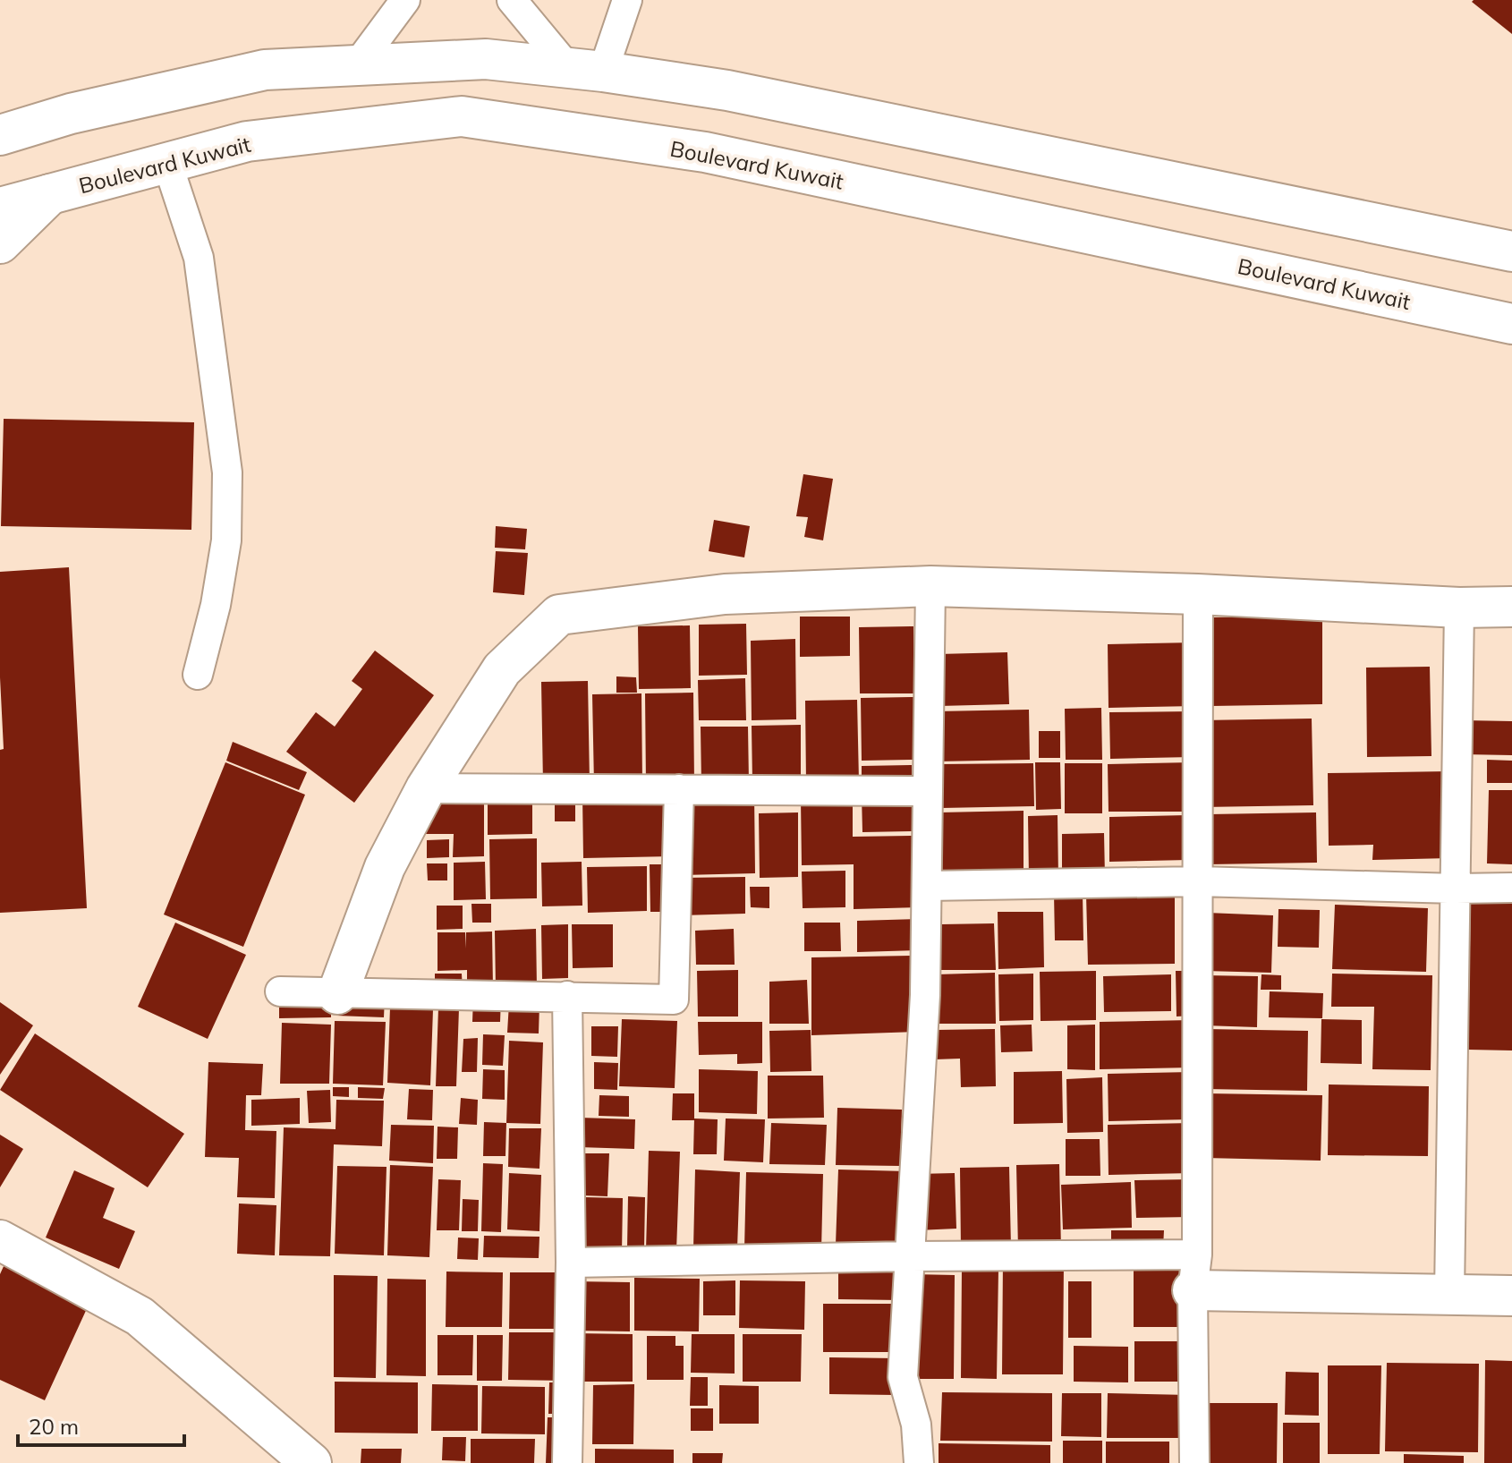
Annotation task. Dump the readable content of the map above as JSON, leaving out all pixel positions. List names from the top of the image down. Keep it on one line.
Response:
{"streets":{"main road":["Boulevard Kuwait"]},"scale_bar":"20 m"}
